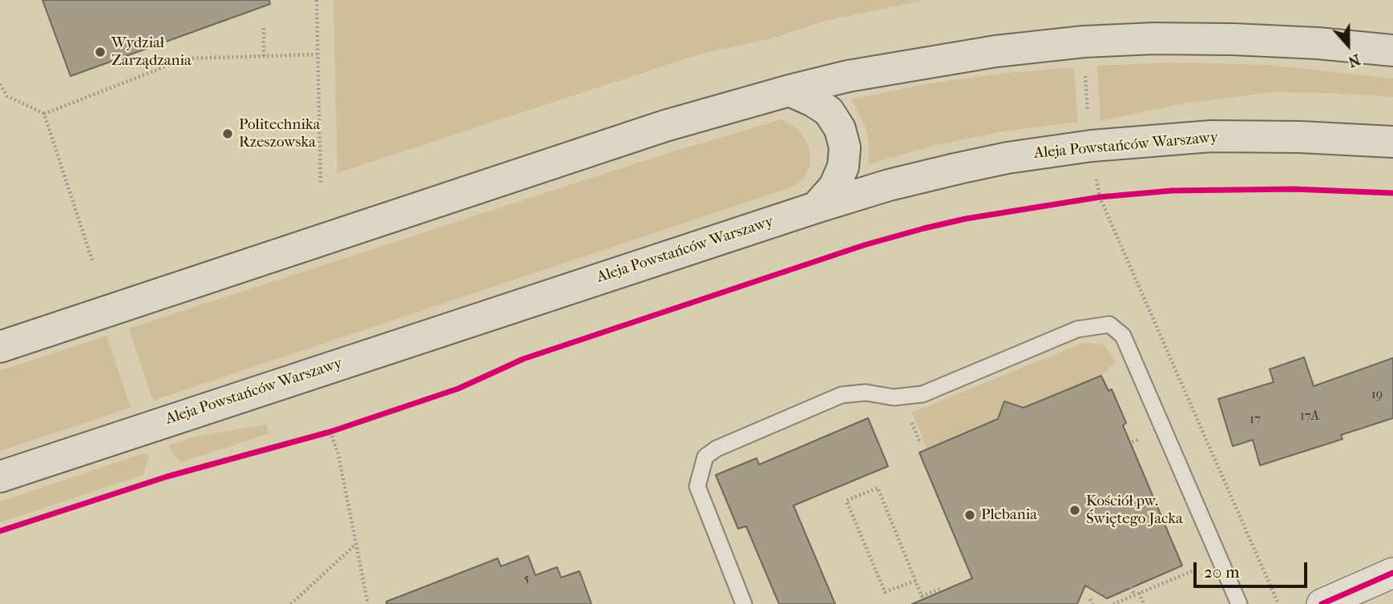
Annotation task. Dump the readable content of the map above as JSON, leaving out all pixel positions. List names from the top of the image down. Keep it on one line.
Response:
{"streets":{"main road":["Aleja Powstańców Warszawy"]},"places":["Wydział Zarządzania","Politechnika Rzeszowska","Kościół pw. Świętego Jacka","Plebania"],"house_numbers":["19","17A","17","5"],"scale_bar":"20 m","north":"bottom"}
